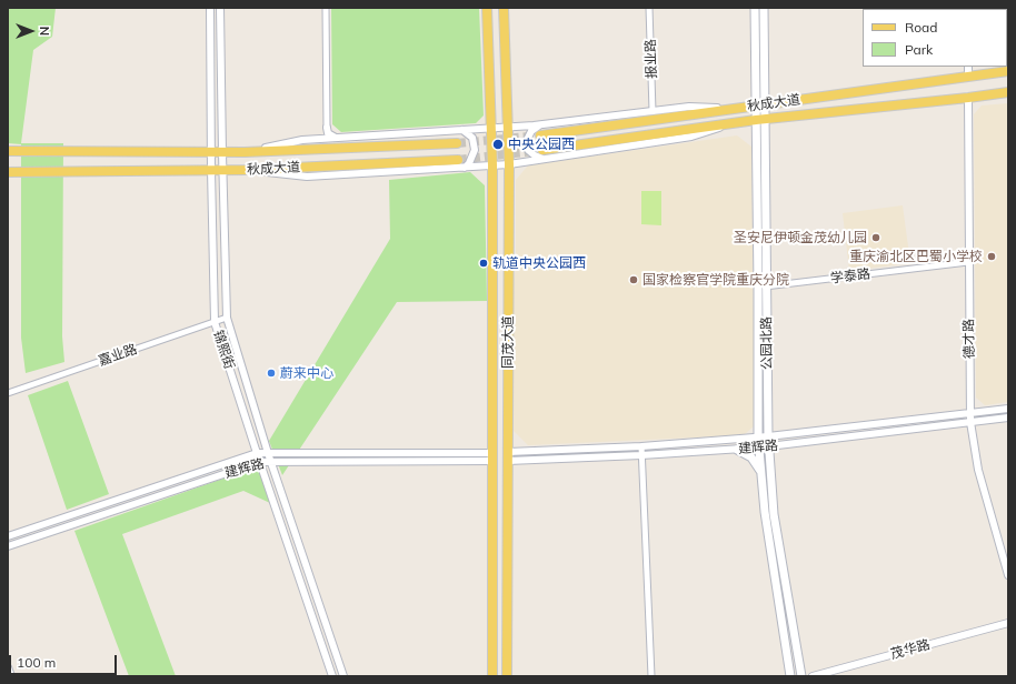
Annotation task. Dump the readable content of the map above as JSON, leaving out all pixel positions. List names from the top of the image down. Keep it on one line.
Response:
{"streets":{"main road":["秋成大道","同茂大道","公园北路"],"street":["报业路","学泰路","德才路","锦熙街","嘉业路","建辉路","茂华路"]},"crossings":[["秋成大道","德才路"],["秋成大道","公园北路"],["秋成大道","锦熙街"],["学泰路","德才路"],["学泰路","公园北路"],["德才路","建辉路"],["同茂大道","建辉路"],["公园北路","建辉路"],["锦熙街","嘉业路"],["锦熙街","建辉路"]],"places":["中央公园西","圣安尼伊顿金茂幼儿园","重庆渝北区巴蜀小学校","轨道中央公园西","国家检察官学院重庆分院","蔚来中心"],"legend":["Road","Park"],"scale_bar":"100 m","north":"right"}
